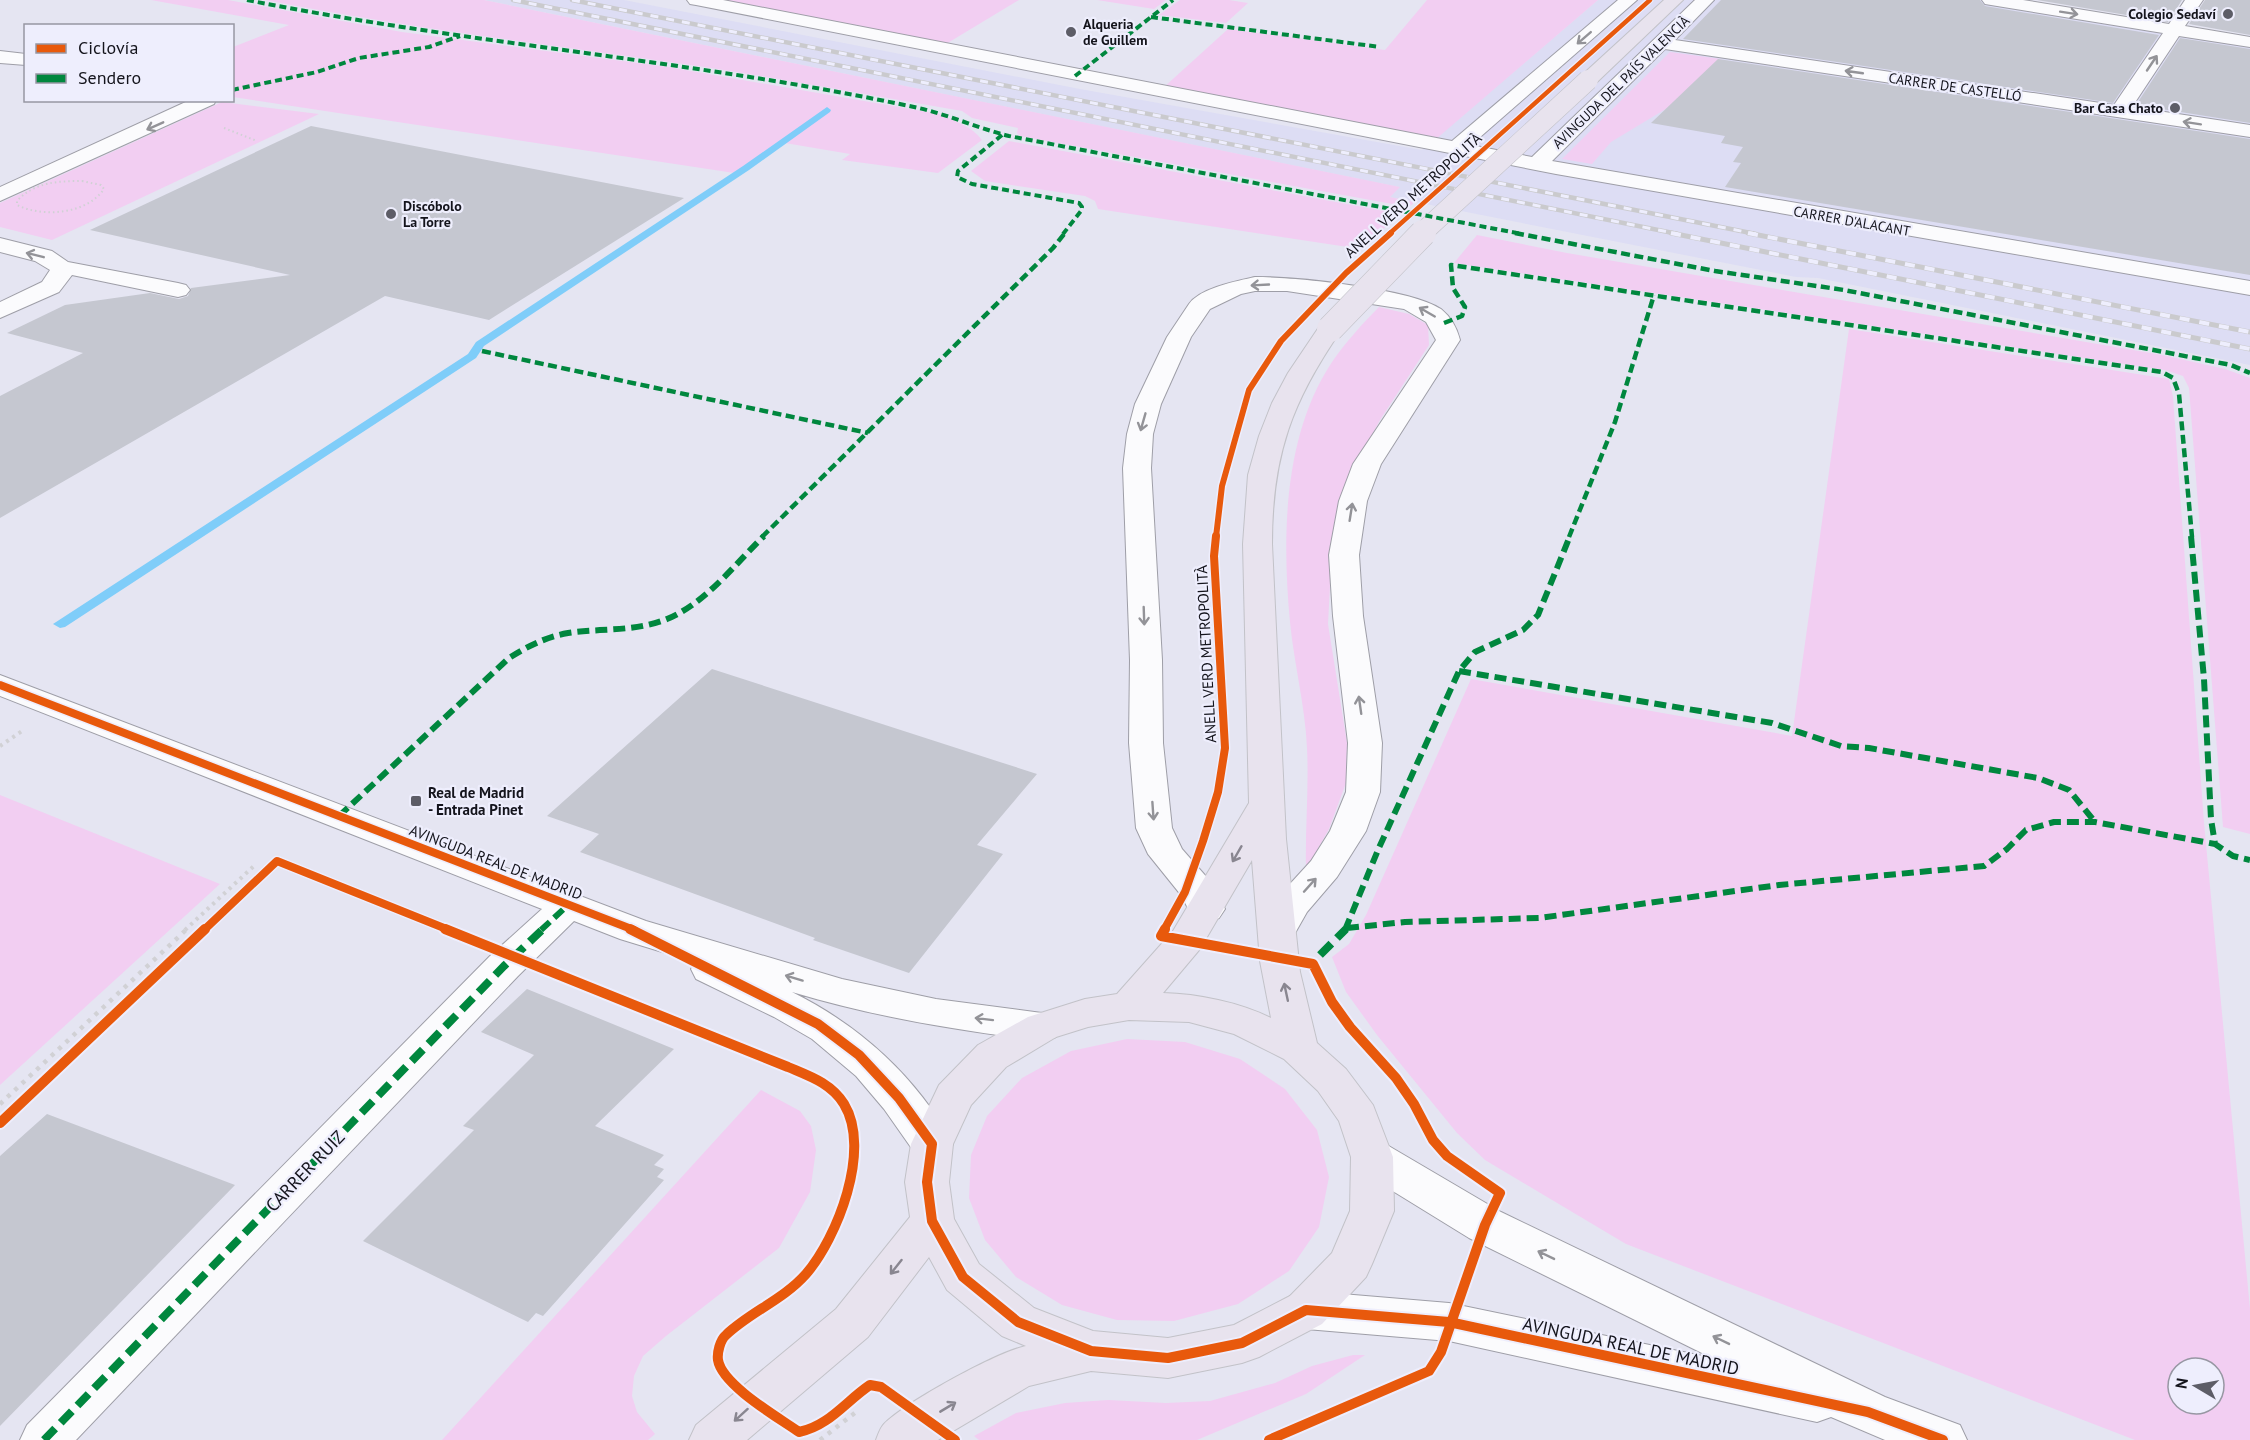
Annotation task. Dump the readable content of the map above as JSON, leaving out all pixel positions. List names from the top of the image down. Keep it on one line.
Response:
{"streets":{"street":["AVINGUDA DEL PAÍS VALENCIÀ","CARRER DE CASTELLÓ","CARRER D'ALACANT","AVINGUDA REAL DE MADRID","CARRER RUIZ"],"cycle path":["ANELL VERD METROPOLITÀ"]},"crossings":[["AVINGUDA DEL PAÍS VALENCIÀ","CARRER DE CASTELLÓ"],["AVINGUDA DEL PAÍS VALENCIÀ","CARRER D'ALACANT"],["AVINGUDA REAL DE MADRID","CARRER RUIZ"]],"places":{"other":["Colegio Sedaví","Alqueria de Guillem","Bar Casa Chato","Discóbolo La Torre"],"transit":["Real de Madrid - Entrada Pinet"]},"legend":["Ciclovía","Sendero"],"north":"left"}
